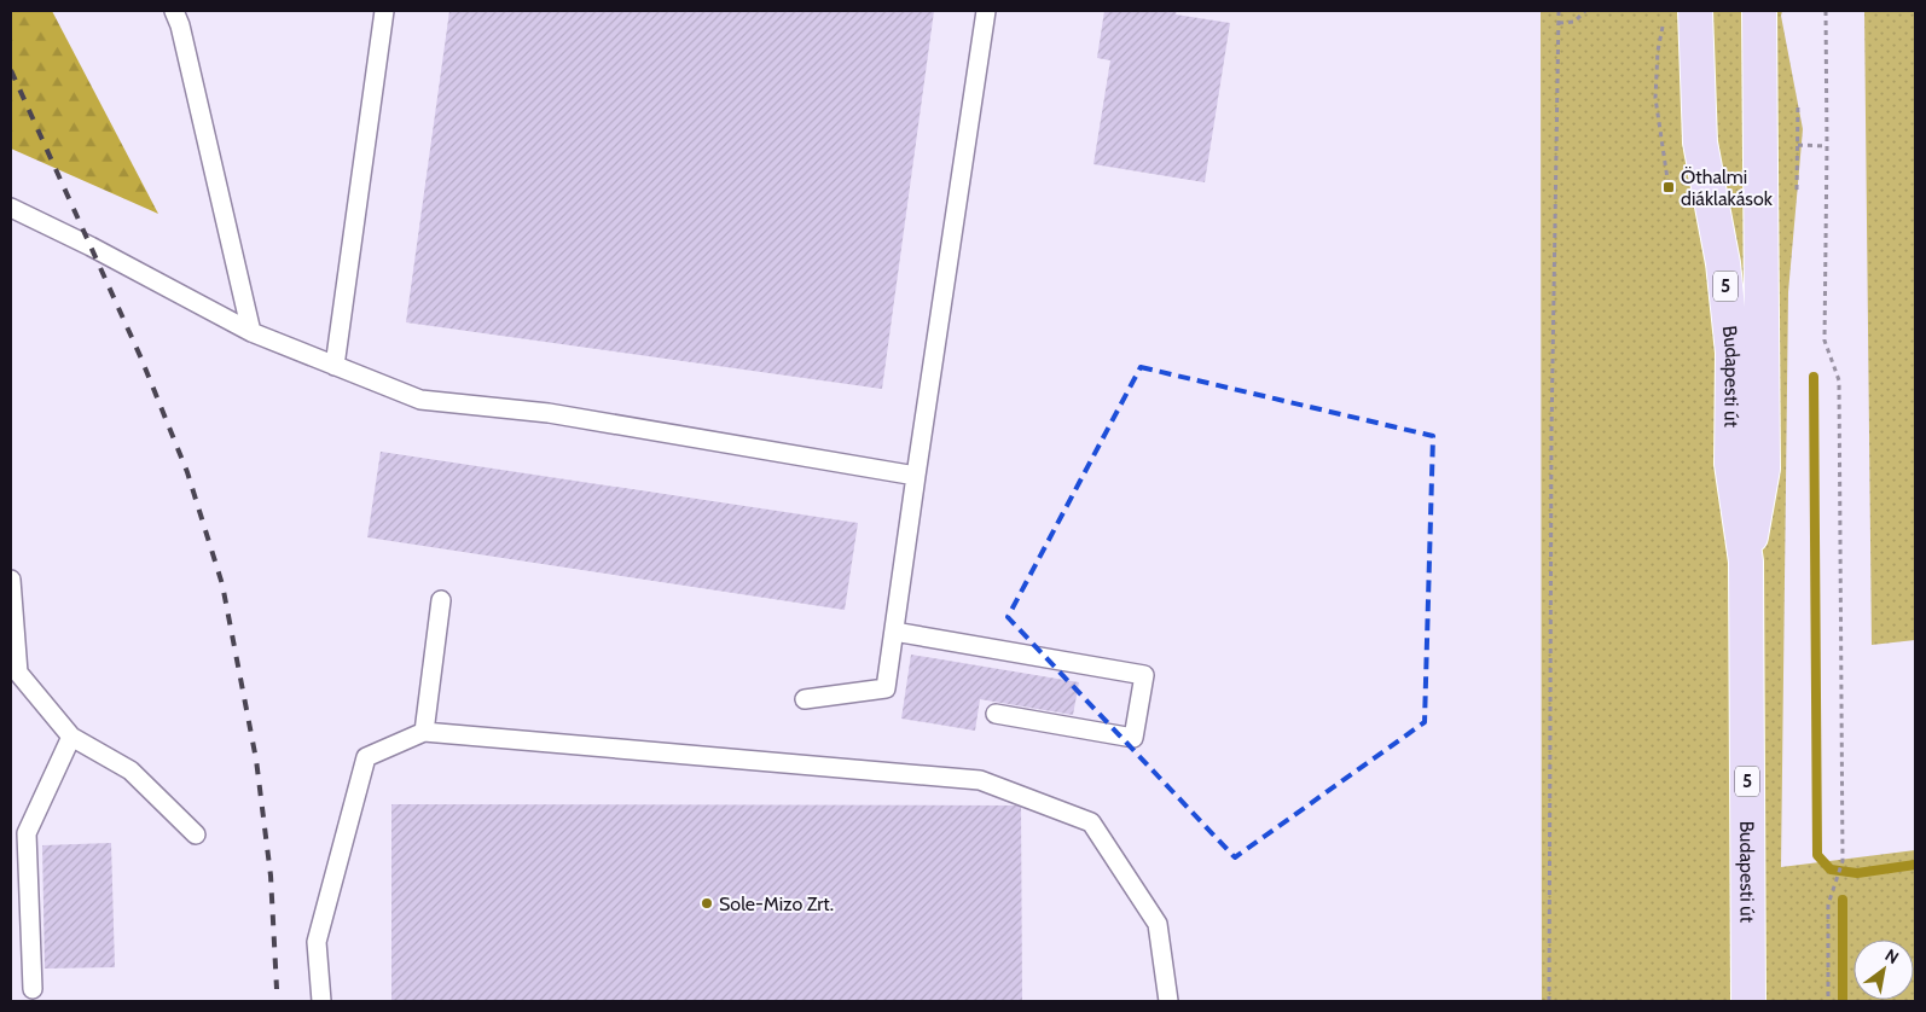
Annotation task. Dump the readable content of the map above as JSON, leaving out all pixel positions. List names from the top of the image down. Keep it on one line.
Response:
{"streets":{"main road":["5","Budapesti út"]},"places":{"transit":["Öthalmi diáklakások"],"other":["Sole-Mizo Zrt."]},"north":"top right"}
